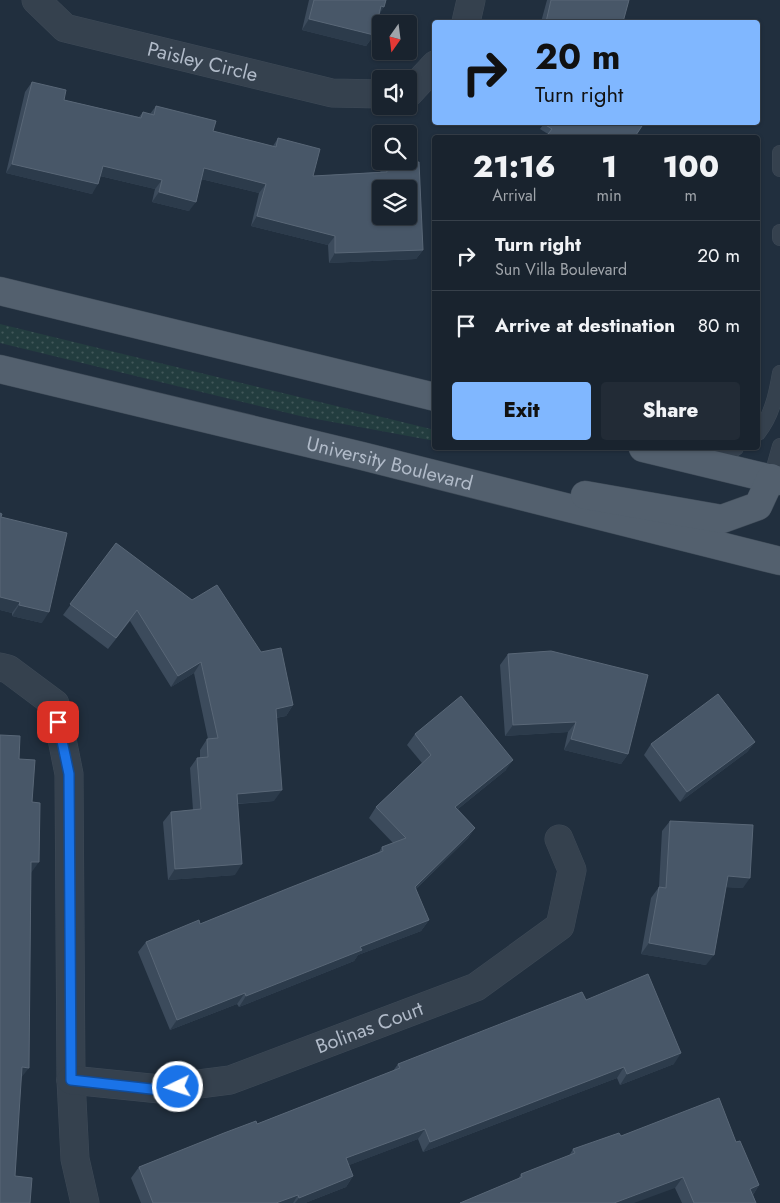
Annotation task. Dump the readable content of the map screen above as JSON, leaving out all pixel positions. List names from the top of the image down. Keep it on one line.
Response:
{"streets":{"main road":["University Boulevard"],"street":["Paisley Circle","Bolinas Court"]},"north":"bottom","page":{"turn":["20 m","Turn right"],"eta":["21:16","Arrival","1","min","100","m"],"list":[{"name":"Turn right","note":"Sun Villa Boulevard","value":"20 m"},{"name":"Arrive at destination","value":"80 m"}],"buttons":["Exit","Share"]}}
